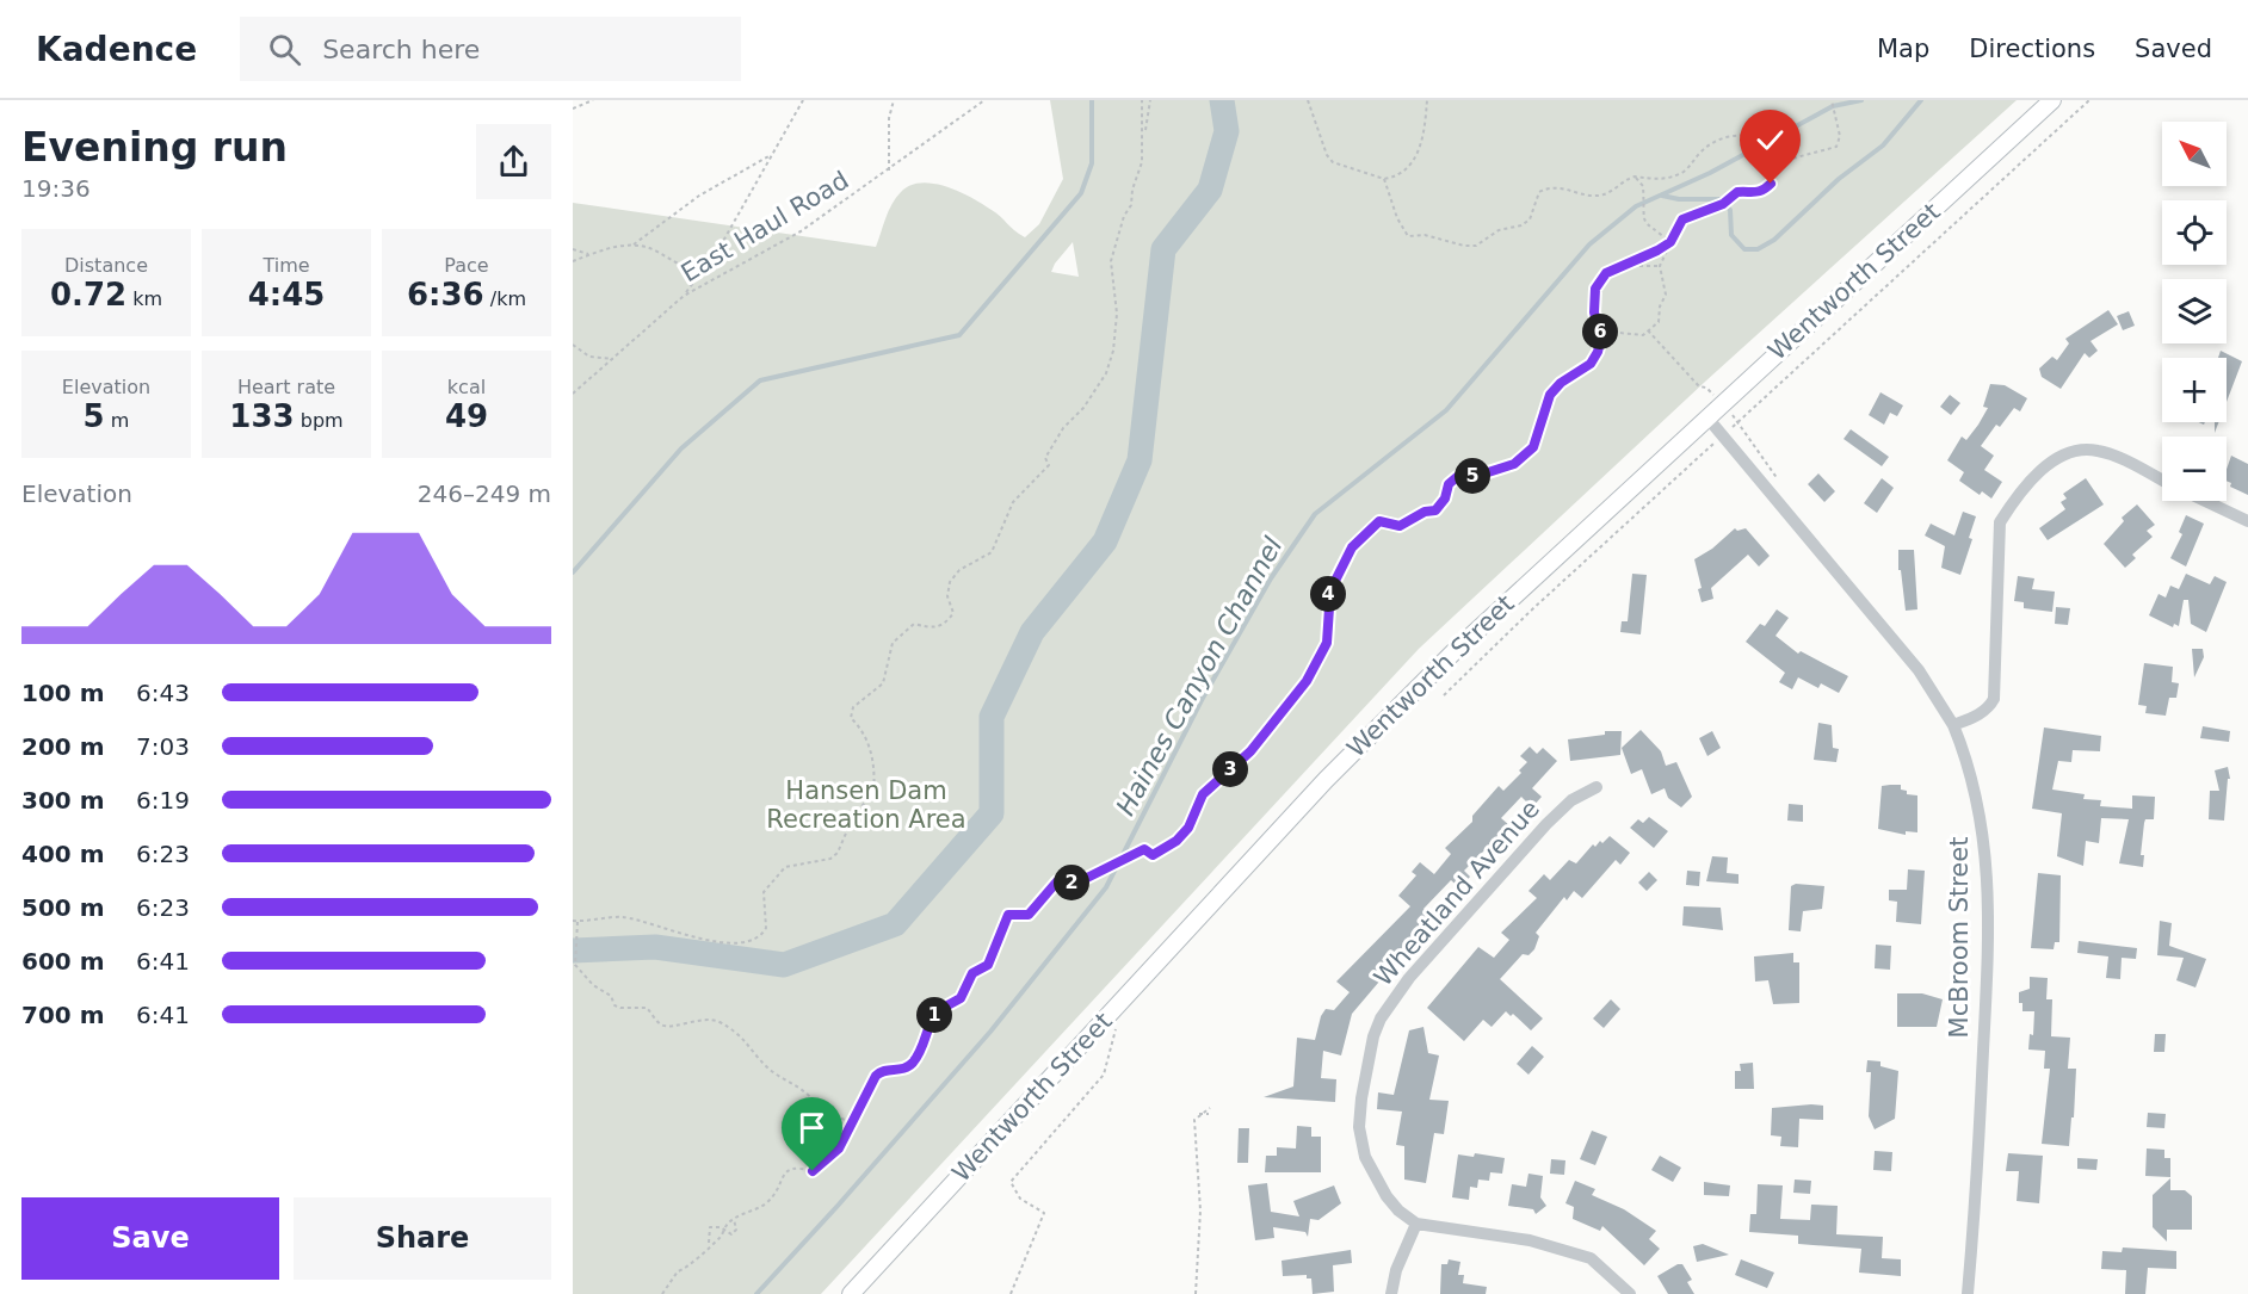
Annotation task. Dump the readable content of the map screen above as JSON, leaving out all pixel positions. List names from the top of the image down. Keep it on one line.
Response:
{"streets":{"main road":["Wentworth Street"],"street":["Wheatland Avenue","McBroom Street"],"path":["East Haul Road"]},"water":["Haines Canyon Channel"],"parks":["Hansen Dam Recreation Area"],"north":"top left","page":{"header":"Kadence","search":"Search here","nav":["Map","Directions","Saved"],"heading":["Evening run","19:36"],"map_buttons":["+","−"],"stats":[["Distance","0.72 km"],["Time","4:45"],["Pace","6:36 /km"],["Elevation","5 m"],["Heart rate","133 bpm"],["kcal","49"]],"pins":["6","5","4","3","2","1"],"chart":["Elevation","246–249 m"],"list":[{"name":"100 m","note":"6:43"},{"name":"200 m","note":"7:03"},{"name":"300 m","note":"6:19"},{"name":"400 m","note":"6:23"},{"name":"500 m","note":"6:23"},{"name":"600 m","note":"6:41"},{"name":"700 m","note":"6:41"}],"buttons":["Save","Share"]}}
